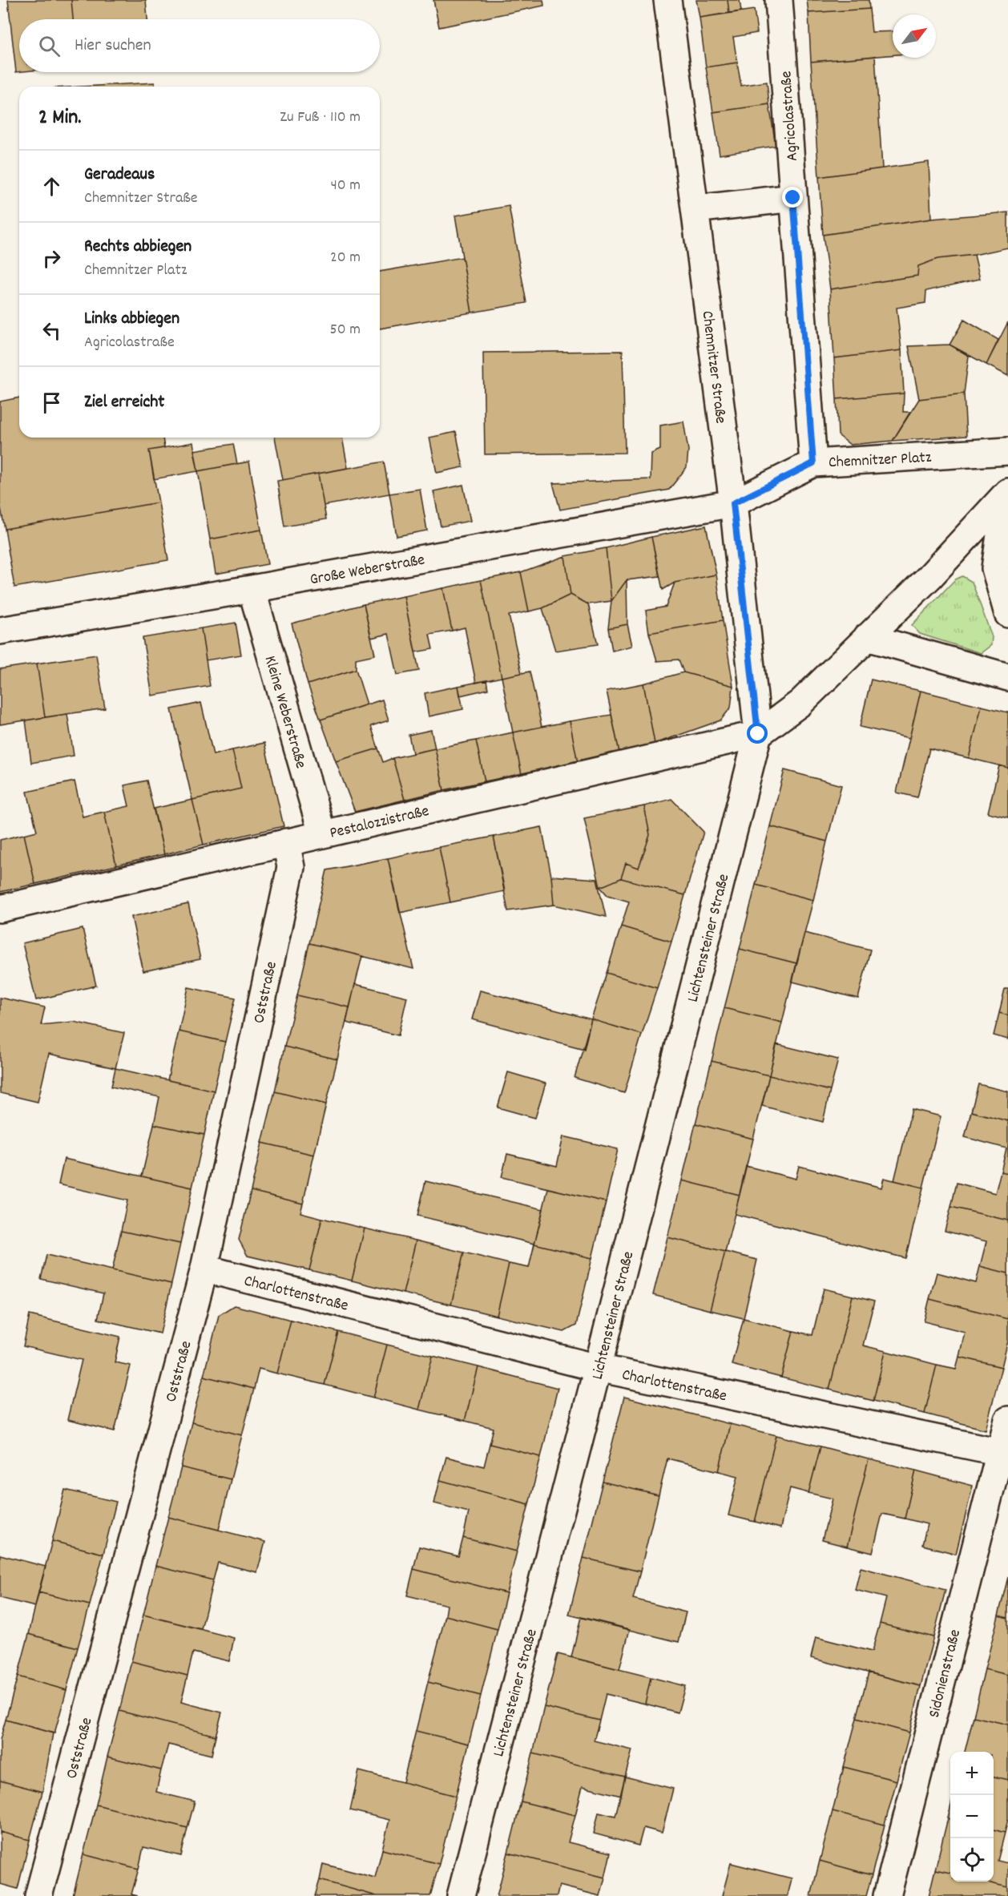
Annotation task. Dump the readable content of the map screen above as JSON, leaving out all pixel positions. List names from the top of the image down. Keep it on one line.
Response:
{"streets":{"street":["Agricolastraße","Chemnitzer Straße","Chemnitzer Platz","Große Weberstraße","Kleine Weberstraße","Pestalozzistraße","Lichtensteiner Straße","Oststraße","Charlottenstraße","Sidonienstraße"]},"crossings":[["Agricolastraße","Chemnitzer Platz"],["Chemnitzer Straße","Chemnitzer Platz"],["Chemnitzer Straße","Große Weberstraße"],["Chemnitzer Straße","Pestalozzistraße"],["Chemnitzer Straße","Lichtensteiner Straße"],["Chemnitzer Platz","Große Weberstraße"],["Große Weberstraße","Kleine Weberstraße"],["Kleine Weberstraße","Pestalozzistraße"],["Pestalozzistraße","Lichtensteiner Straße"],["Pestalozzistraße","Oststraße"],["Lichtensteiner Straße","Charlottenstraße"],["Oststraße","Charlottenstraße"],["Charlottenstraße","Sidonienstraße"]],"north":"top right","page":{"search":"Hier suchen","heading":["2 Min.","Zu Fuß · 110 m"],"list":[["Geradeaus","Chemnitzer Straße","40 m"],["Rechts abbiegen","Chemnitzer Platz","20 m"],["Links abbiegen","Agricolastraße","50 m"],"Ziel erreicht"],"map_buttons":["+","−"]}}
